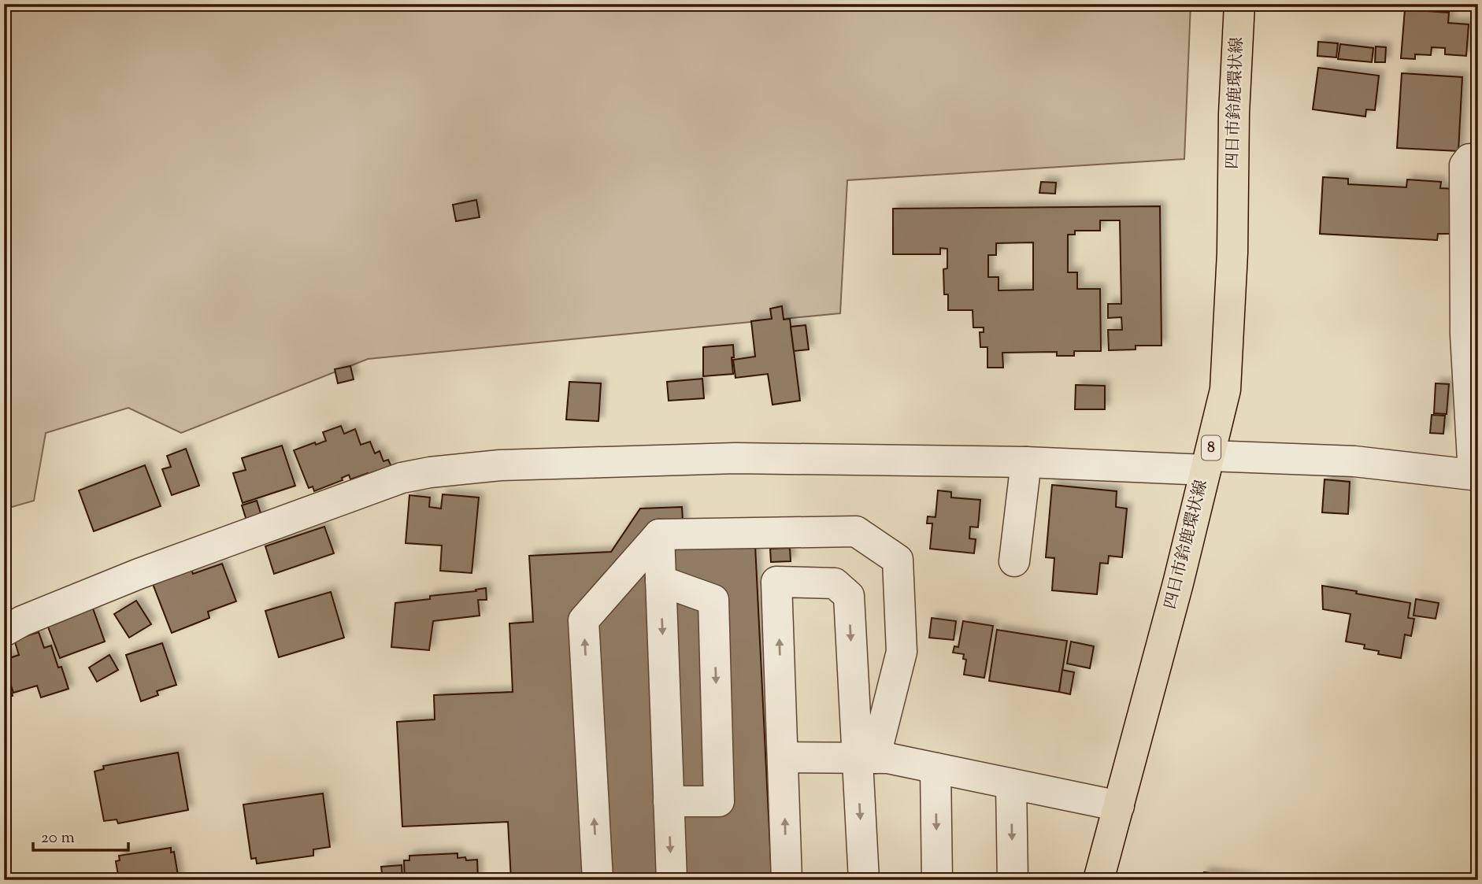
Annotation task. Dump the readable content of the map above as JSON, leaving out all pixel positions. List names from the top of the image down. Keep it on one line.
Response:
{"streets":{"main road":["四日市鈴鹿環状線","8"]},"scale_bar":"20 m"}
